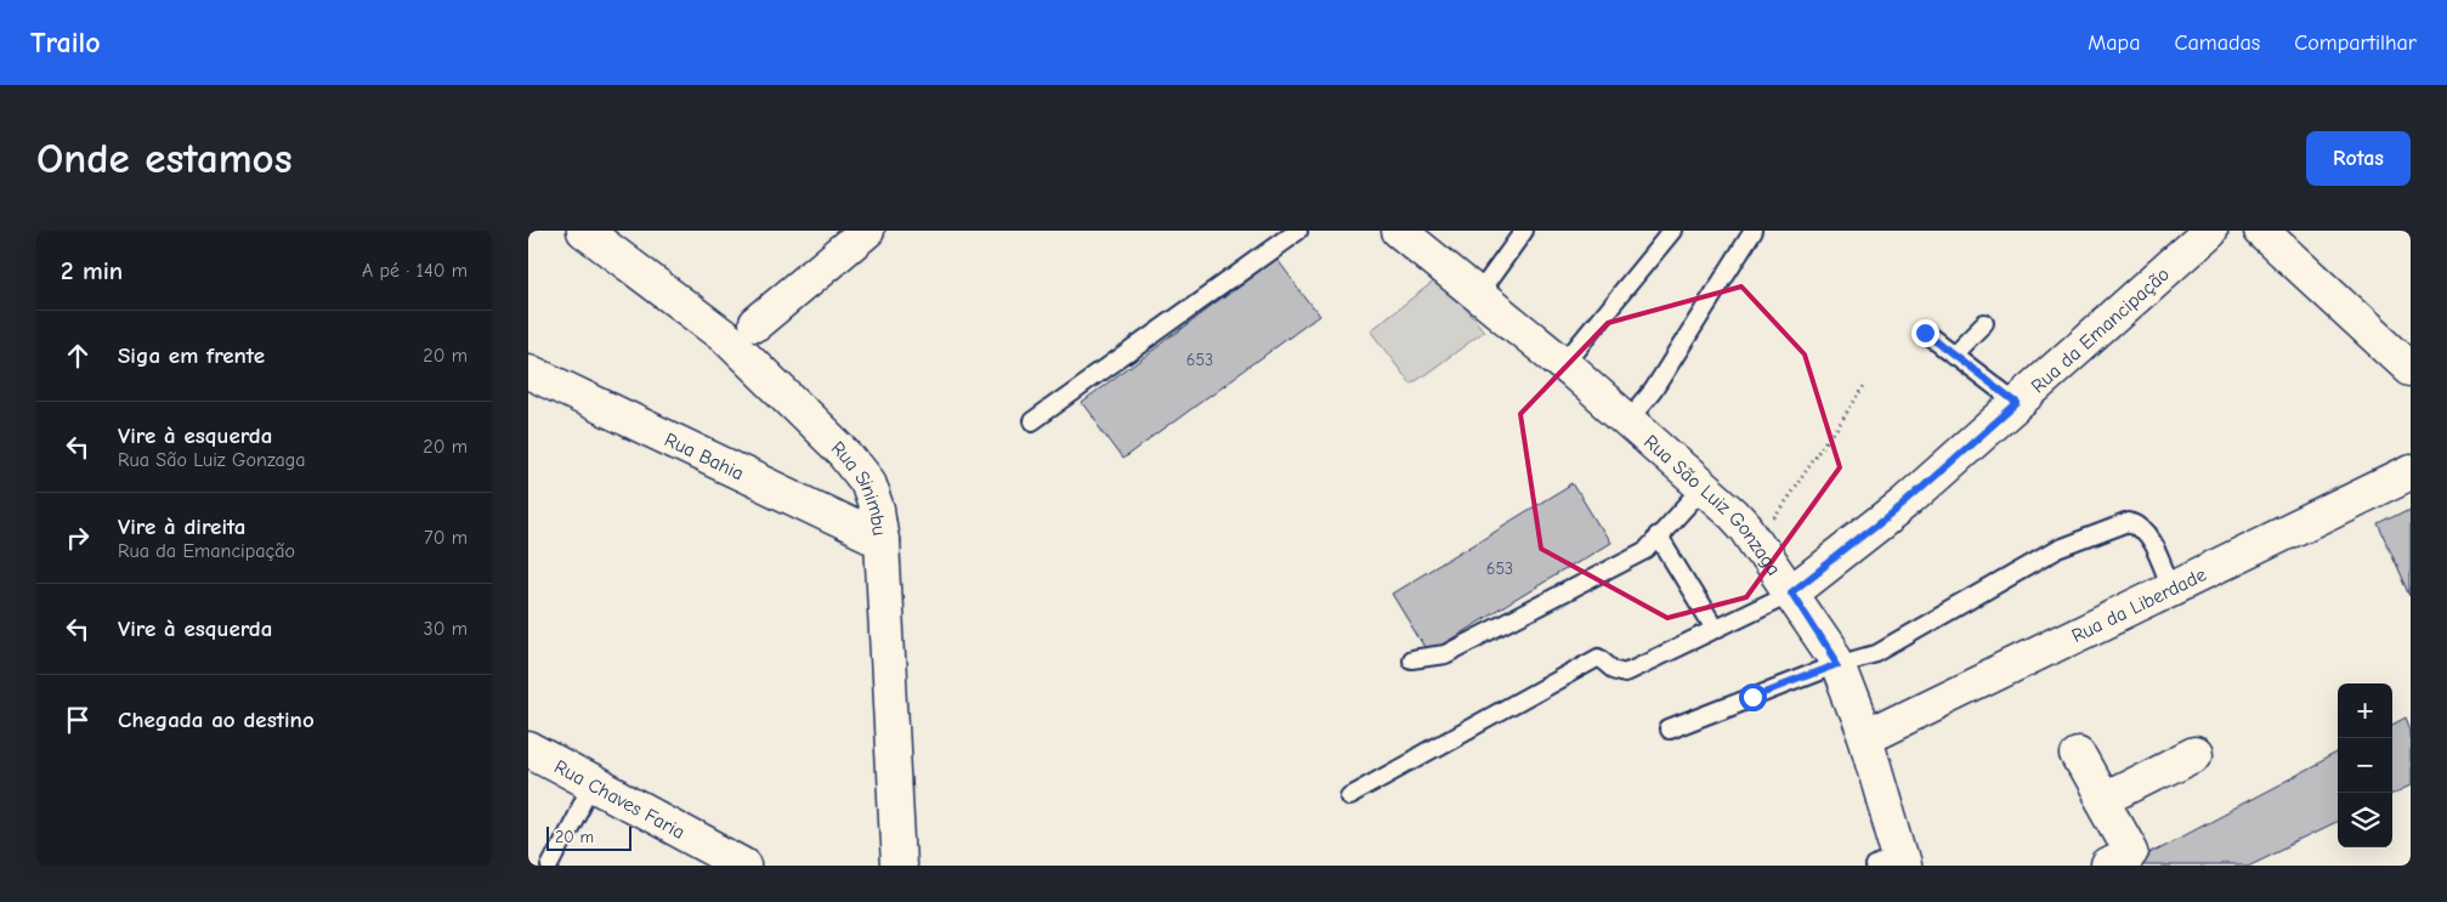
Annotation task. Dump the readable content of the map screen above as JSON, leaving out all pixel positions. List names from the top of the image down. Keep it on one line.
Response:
{"streets":{"street":["Rua da Emancipação","Rua Bahia","Rua Sinimbu","Rua São Luiz Gonzaga","Rua da Liberdade","Rua Chaves Faria"]},"crossings":[["Rua da Emancipação","Rua São Luiz Gonzaga"],["Rua Bahia","Rua Sinimbu"],["Rua São Luiz Gonzaga","Rua da Liberdade"]],"house_numbers":["653","653"],"scale_bar":"20 m","page":{"header":"Trailo","nav":["Mapa","Camadas","Compartilhar"],"buttons":"Rotas","title":"Onde estamos","heading":["2 min","A pé · 140 m"],"list":[["Siga em frente","20 m"],["Vire à esquerda","Rua São Luiz Gonzaga","20 m"],["Vire à direita","Rua da Emancipação","70 m"],["Vire à esquerda","30 m"],"Chegada ao destino"],"map_buttons":["+","−"],"scale":"20 m"}}
